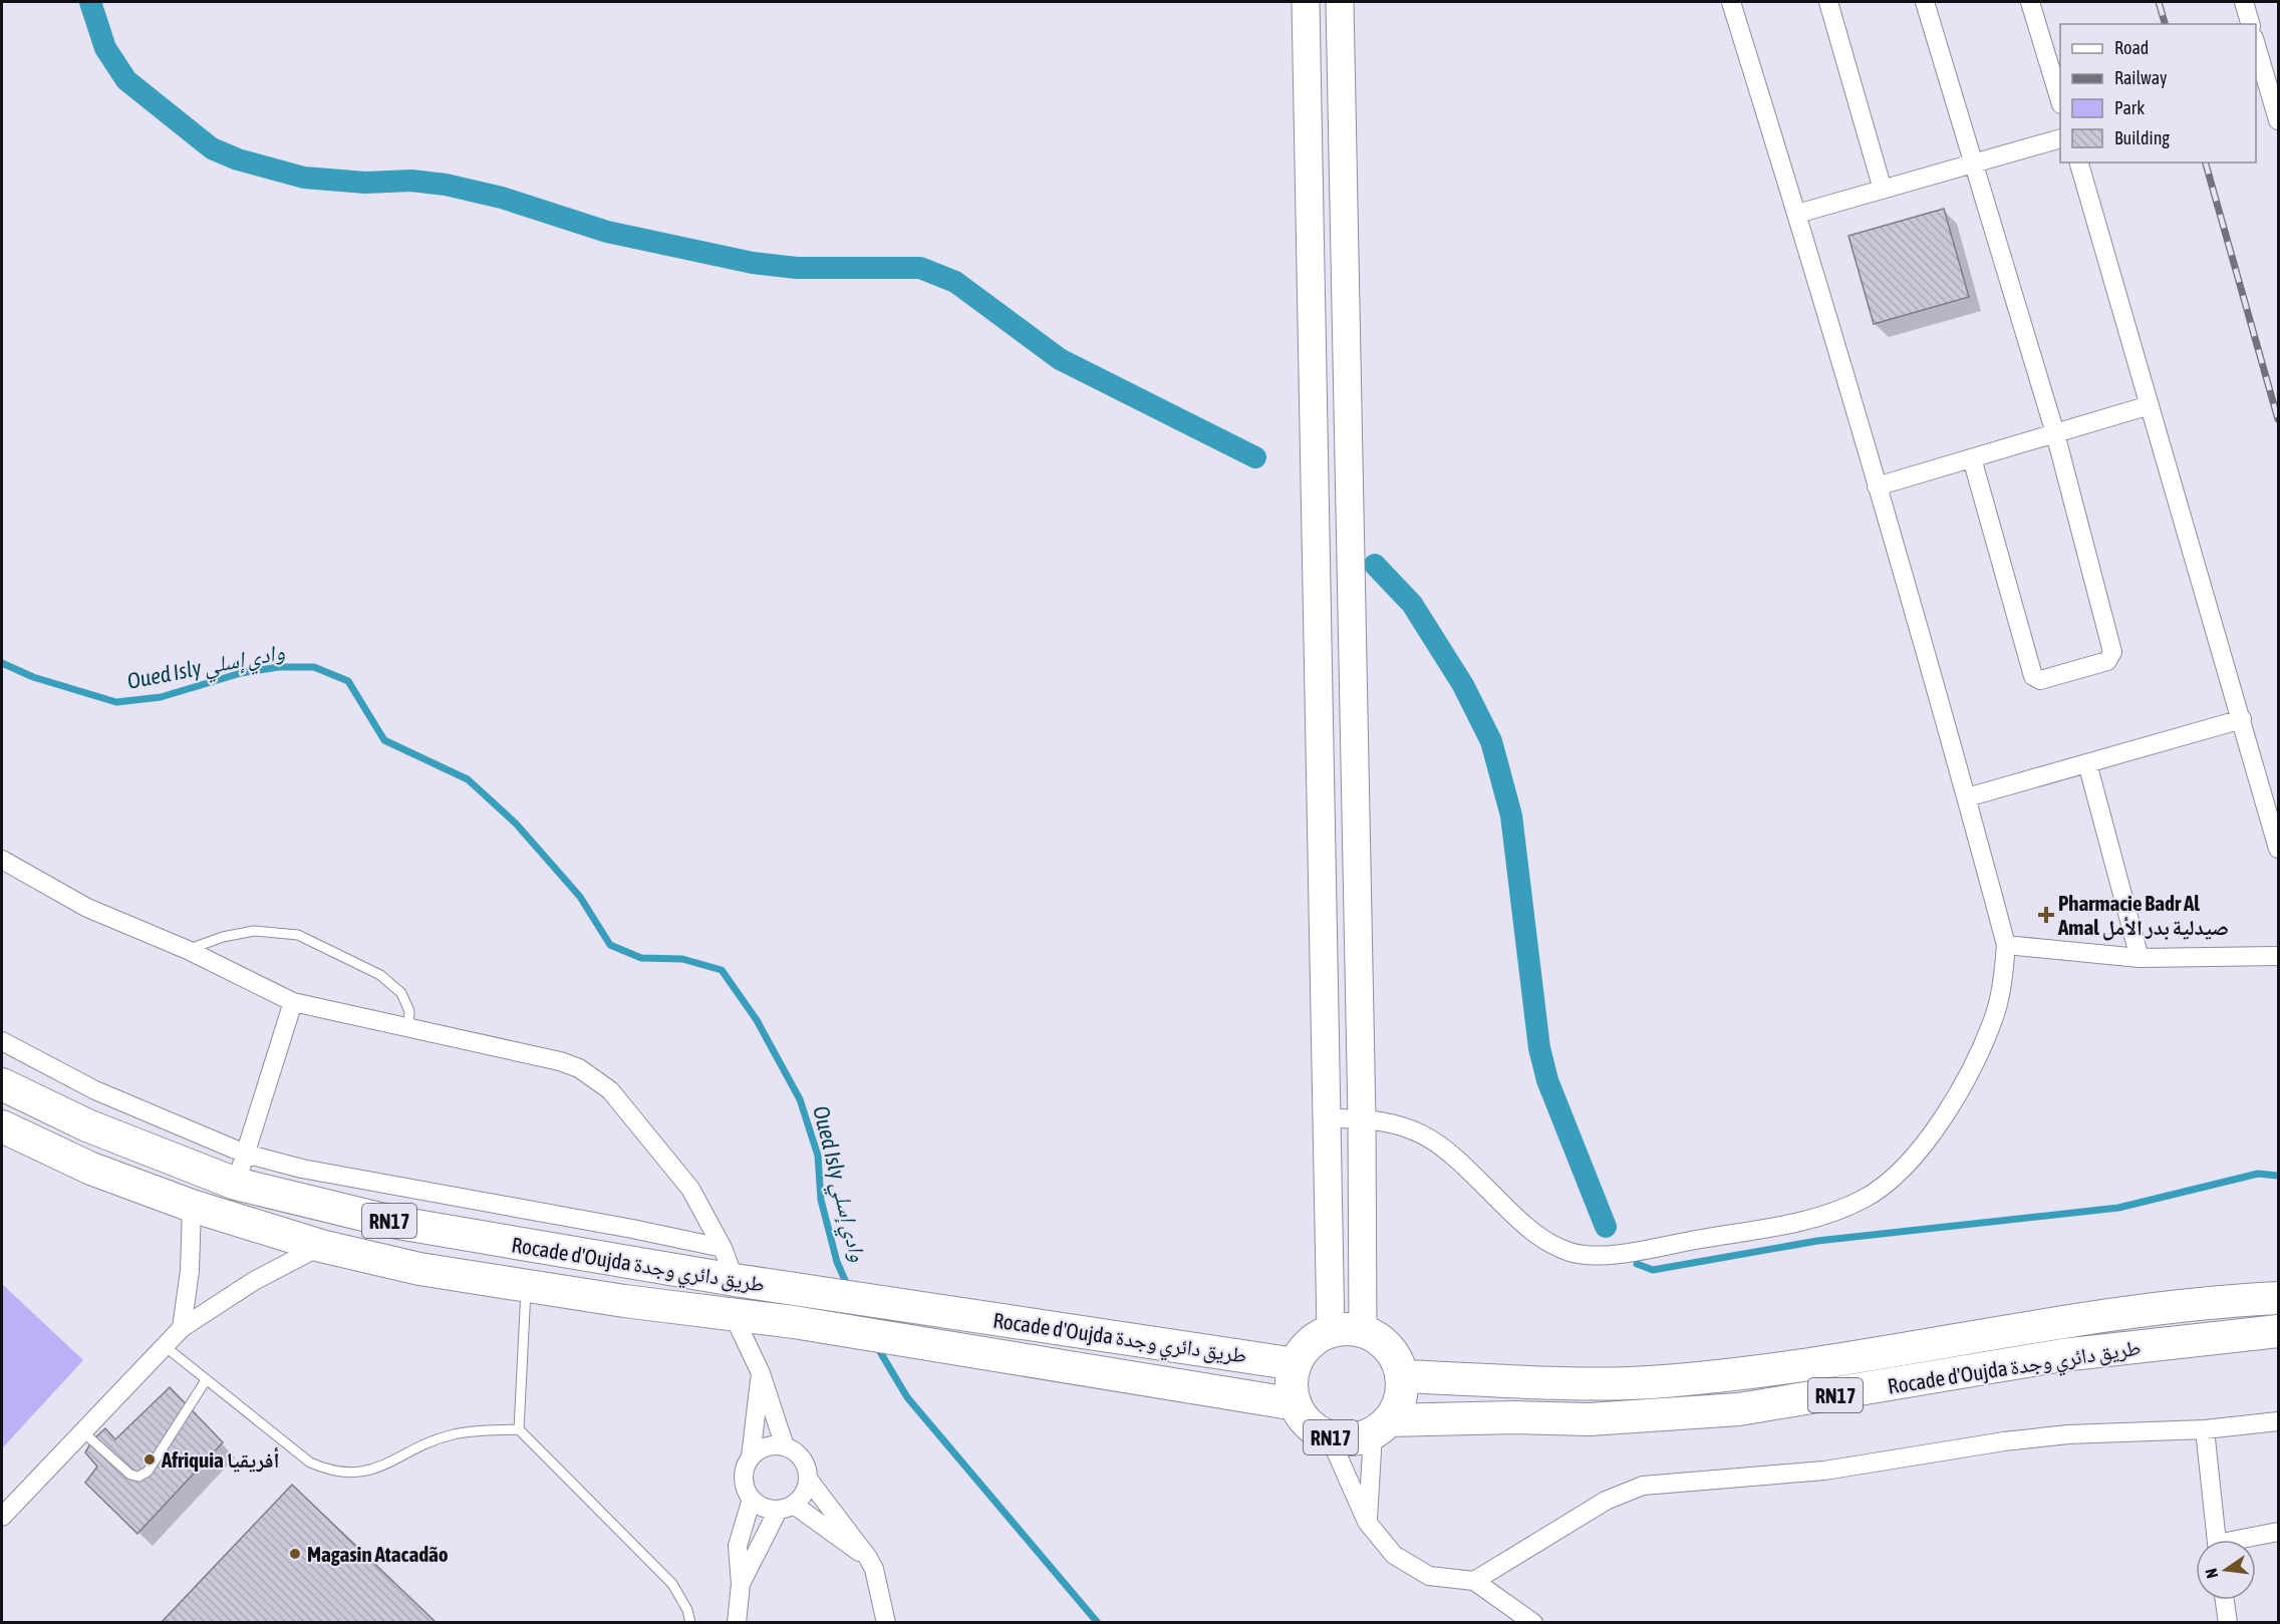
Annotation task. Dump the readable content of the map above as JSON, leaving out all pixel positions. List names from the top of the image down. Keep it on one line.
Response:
{"streets":{"highway":["RN17","Rocade d'Oujda طريق دائري وجدة"]},"crossings":[["RN17","Rocade d'Oujda طريق دائري وجدة"]],"water":["Oued Isly وادي إسلي"],"places":{"health":["Pharmacie Badr Al Amal صيدلية بدر الأمل"],"other":["Afriquia أفريقيا","Magasin Atacadão"]},"legend":["Road","Railway","Park","Building"],"north":"left"}
